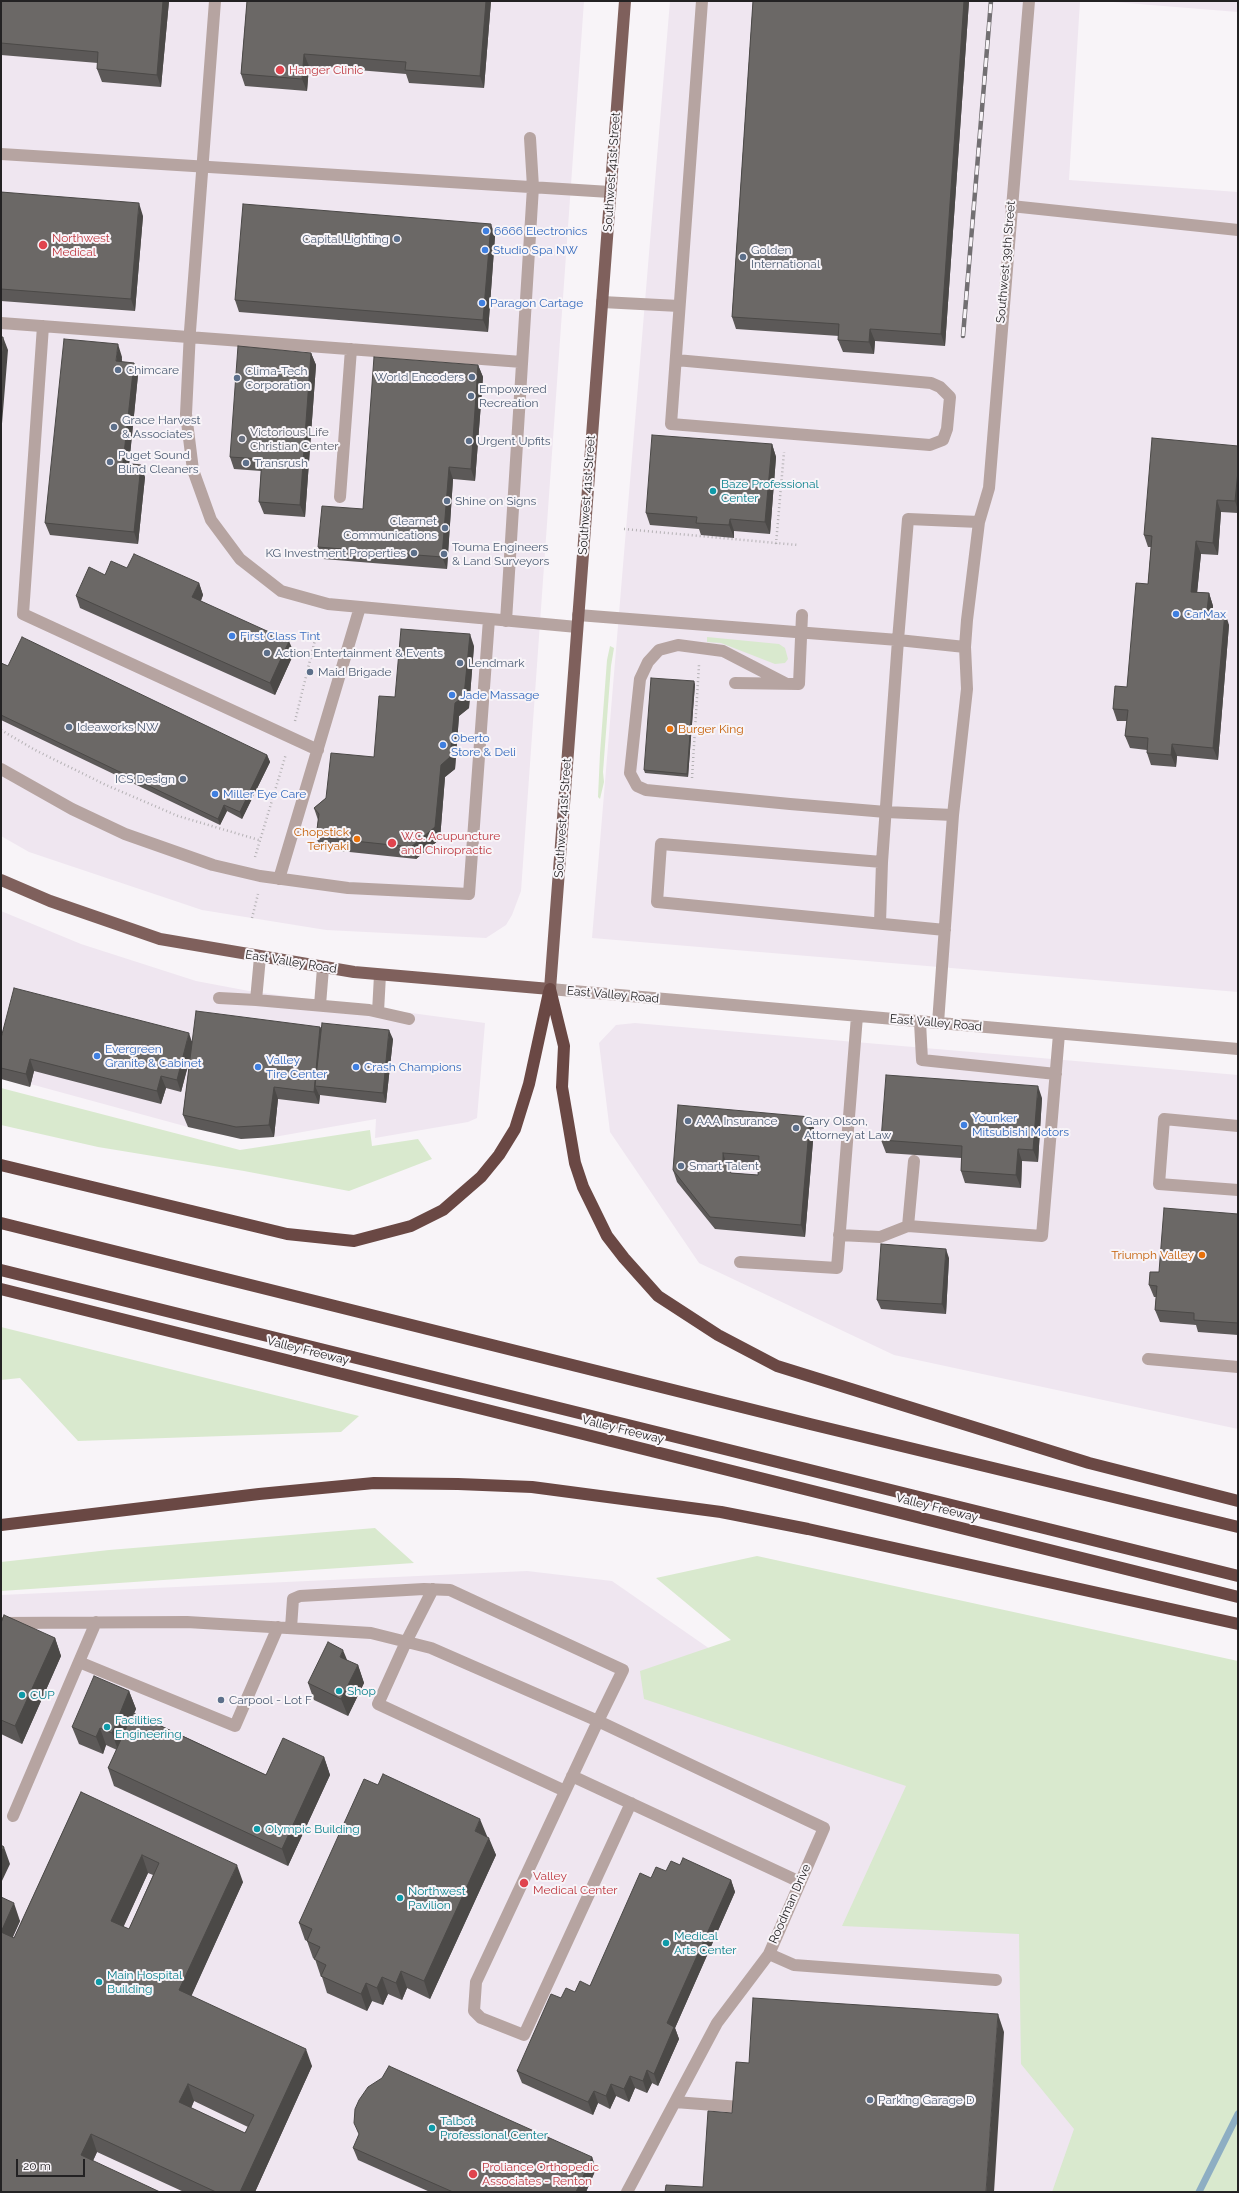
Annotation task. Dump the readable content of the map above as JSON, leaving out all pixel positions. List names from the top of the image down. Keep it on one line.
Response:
{"streets":{"highway":["Valley Freeway"],"main road":["Southwest 41st Street","East Valley Road"],"street":["Southwest 39th Street","Roodman Drive"]},"crossings":[["Southwest 41st Street","East Valley Road"],["Southwest 39th Street","East Valley Road"]],"places":["Hanger Clinic","6666 Electronics","Capital Lighting","Northwest Medical","Studio Spa NW","Golden International","Paragon Cartage","Chimcare","World Encoders","Clima-Tech Corporation","Empowered Recreation","Grace Harvest & Associates","Victorious Life Christian Center","Urgent Upfits","Puget Sound Blind Cleaners","Transrush","Baze Professional Center","Shine on Signs","Clearnet Communications","KG Investment Properties","Touma Engineers & Land Surveyors","CarMax","First Class Tint","Action Entertainment & Events","Lendmark","Maid Brigade","Jade Massage","Ideaworks NW","Burger King","Oberto Store & Deli","ICS Design","Miller Eye Care","Chopstick Teriyaki","W.C. Acupuncture and Chiropractic","Evergreen Granite & Cabinet","Valley Tire Center","Crash Champions","AAA Insurance","Younker Mitsubishi Motors","Gary Olson, Attorney at Law","Smart Talent","Triumph Valley","Shop","CUP","Carpool - Lot F","Facilities Engineering","Olympic Building","Valley Medical Center","Northwest Pavilion","Medical Arts Center","Main Hospital Building","Parking Garage D","Talbot Professional Center","Proliance Orthopedic Associates - Renton"],"scale_bar":"20 m"}
